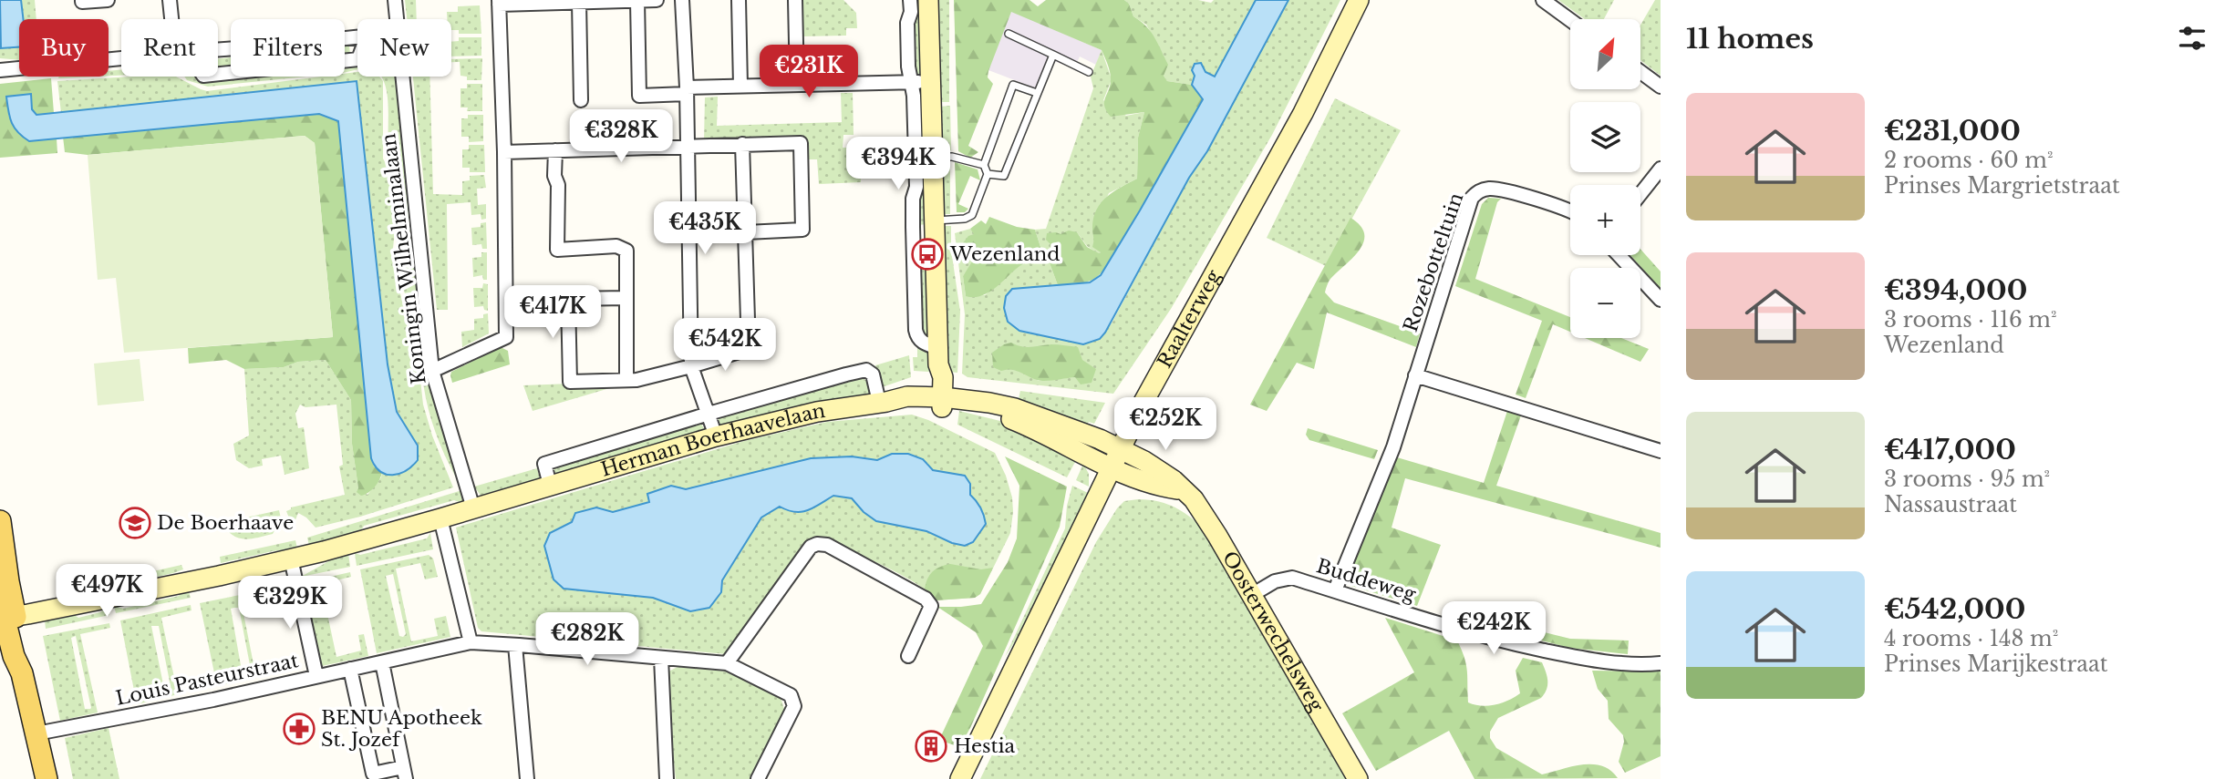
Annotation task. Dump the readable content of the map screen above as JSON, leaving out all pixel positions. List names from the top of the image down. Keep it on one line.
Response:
{"streets":{"street":["Koningin Wilhelminalaan","Rozebotteltuin","Raalterweg","Herman Boerhaavelaan","Buddeweg","Oosterwechelsweg","Louis Pasteurstraat"]},"crossings":[["Koningin Wilhelminalaan","Herman Boerhaavelaan"],["Rozebotteltuin","Buddeweg"],["Raalterweg","Herman Boerhaavelaan"],["Raalterweg","Oosterwechelsweg"],["Herman Boerhaavelaan","Oosterwechelsweg"],["Buddeweg","Oosterwechelsweg"]],"places":{"bus stop":["Wezenland"],"school or university":["De Boerhaave"],"pharmacy":["BENU Apotheek St. Jozef"],"building":["Hestia"]},"north":"top right","page":{"heading":"11 homes","map_buttons":["+","−"],"chip":["Buy","Rent","Filters","New"],"price":["€231K","€328K","€394K","€435K","€417K","€542K","€252K","€497K","€329K","€242K","€282K"],"list":[{"name":"€231,000","note":"2 rooms · 60 m² · Prinses Margrietstraat"},{"name":"€394,000","note":"3 rooms · 116 m² · Wezenland"},{"name":"€417,000","note":"3 rooms · 95 m² · Nassaustraat"},{"name":"€542,000","note":"4 rooms · 148 m² · Prinses Marijkestraat"}]}}
